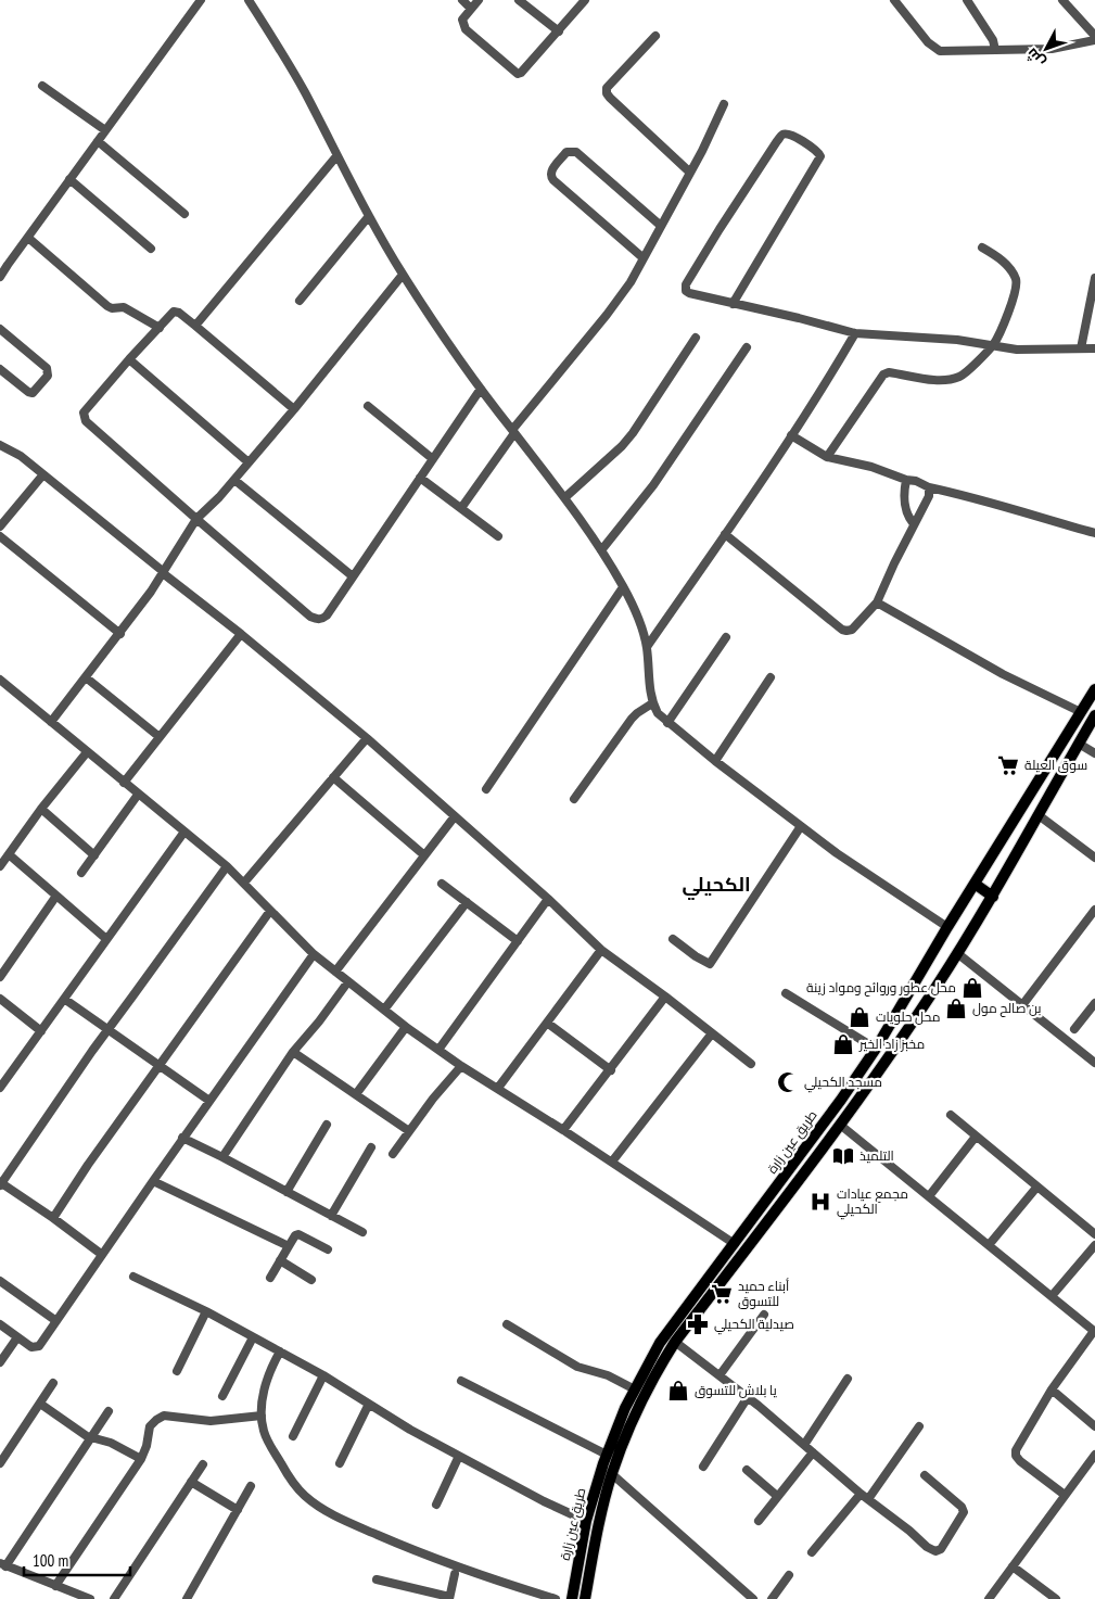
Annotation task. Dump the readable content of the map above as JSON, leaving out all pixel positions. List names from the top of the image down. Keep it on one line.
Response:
{"streets":{"main road":["طريق عين زارة"]},"districts":["الكحيلي"],"places":{"supermarket":["سوق العيلة","أبناء حميد للتسوق"],"shop":["محل عطور وروائح ومواد زينة","بن صالح مول","محل حلويات","مخبز زاد الخير","يا بلاش للتسوق"],"mosque":["مسجد الكحيلي"],"library":["التلميذ"],"hospital":["مجمع عيادات الكحيلي"],"pharmacy":["صيدلية الكحيلي"]},"scale_bar":"100 m","north":"bottom left"}
